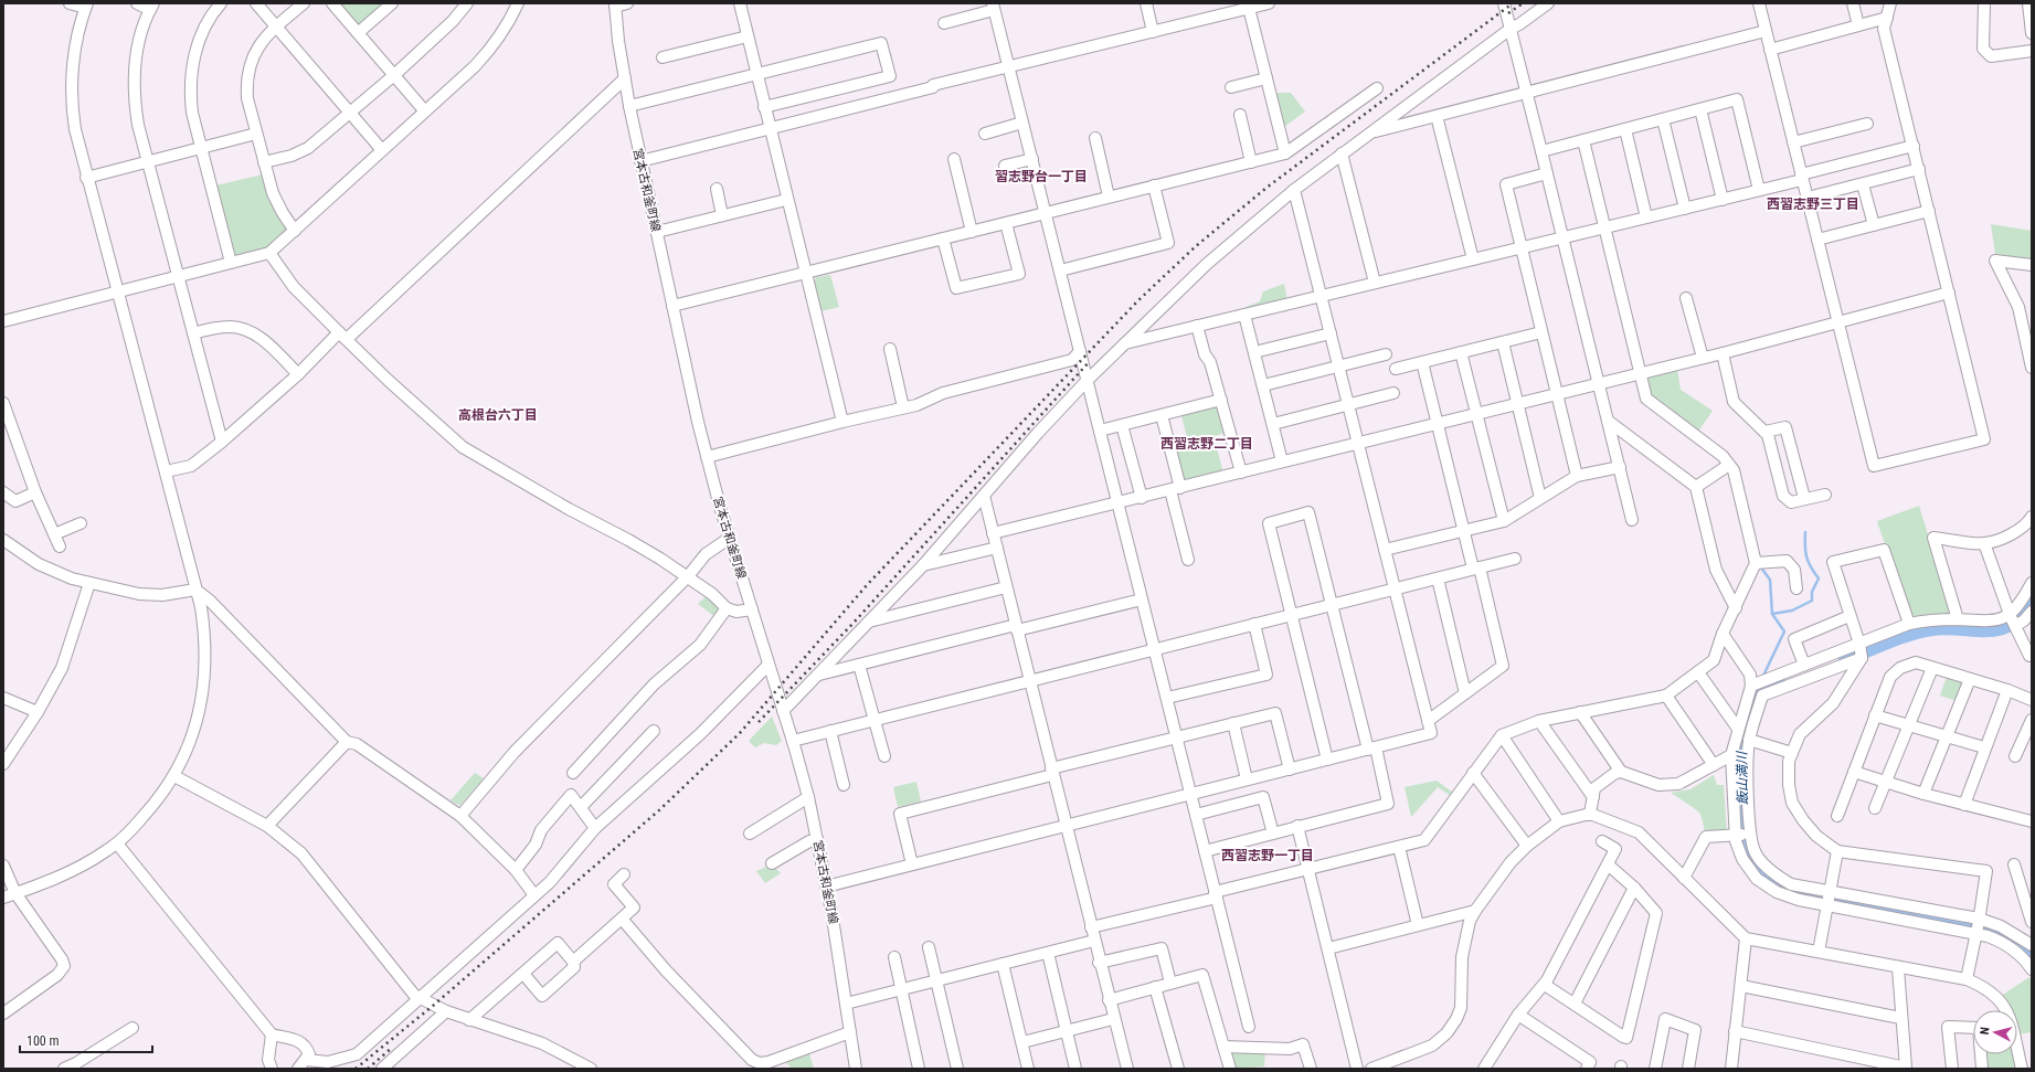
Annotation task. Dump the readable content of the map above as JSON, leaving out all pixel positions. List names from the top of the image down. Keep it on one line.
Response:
{"streets":{"street":["宮本古和釜町線"]},"districts":["習志野台一丁目","西習志野三丁目","高根台六丁目","西習志野二丁目","西習志野一丁目"],"water":["飯山満川"],"scale_bar":"100 m","north":"left"}
